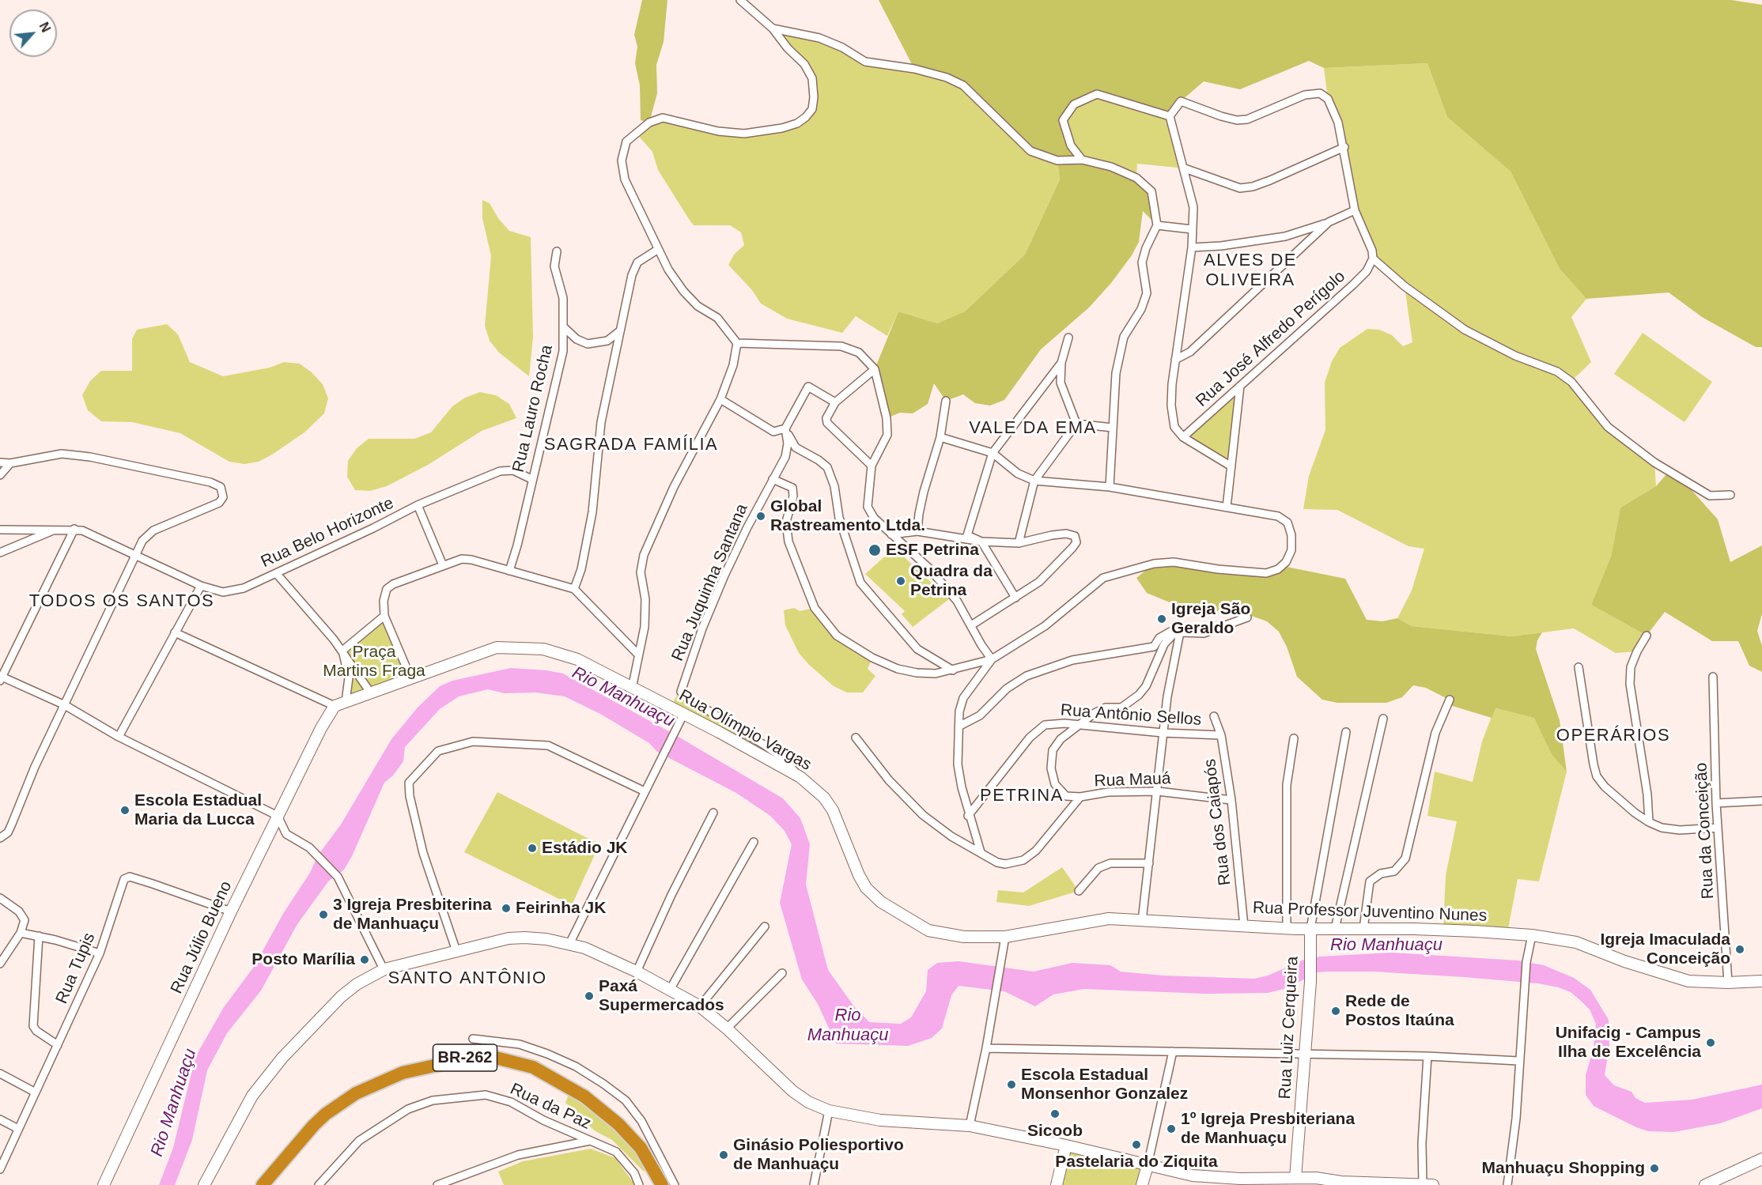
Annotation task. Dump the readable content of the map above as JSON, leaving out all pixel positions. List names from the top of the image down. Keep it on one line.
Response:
{"streets":{"highway":["BR-262"],"street":["Rua José Alfredo Perígolo","Rua Lauro Rocha","Rua Belo Horizonte","Rua Juquinha Santana","Rua Antônio Sellos","Rua Olímpio Vargas","Rua Mauá","Rua dos Caiapós","Rua da Conceição","Rua Professor Juventino Nunes","Rua Júlio Bueno","Rua Tupis","Rua Luiz Cerqueira","Rua da Paz"]},"crossings":[["Rua Lauro Rocha","Rua Belo Horizonte"],["Rua Juquinha Santana","Rua Olímpio Vargas"],["Rua Antônio Sellos","Rua dos Caiapós"],["Rua Olímpio Vargas","Rua Professor Juventino Nunes"],["Rua Olímpio Vargas","Rua Júlio Bueno"],["Rua Mauá","Rua dos Caiapós"],["Rua dos Caiapós","Rua Professor Juventino Nunes"],["Rua da Conceição","Rua Professor Juventino Nunes"],["Rua Professor Juventino Nunes","Rua Luiz Cerqueira"],["Rua Júlio Bueno","Rua Tupis"]],"districts":["ALVES DE OLIVEIRA","VALE DA EMA","SAGRADA FAMÍLIA","TODOS OS SANTOS","OPERÁRIOS","PETRINA","SANTO ANTÔNIO"],"water":["Rio Manhuaçu"],"parks":["Praça Martins Fraga"],"places":["Global Rastreamento Ltda.","ESF Petrina","Quadra da Petrina","Igreja São Geraldo","Escola Estadual Maria da Lucca","Estádio JK","Feirinha JK","3 Igreja Presbiterina de Manhuaçu","Igreja Imaculada Conceição","Posto Marília","Paxá Supermercados","Rede de Postos Itaúna","Unifacig - Campus Ilha de Excelência","Escola Estadual Monsenhor Gonzalez","Sicoob","1º Igreja Presbiteriana de Manhuaçu","Pastelaria do Ziquita","Ginásio Poliesportivo de Manhuaçu","Manhuaçu Shopping"],"north":"top right"}
